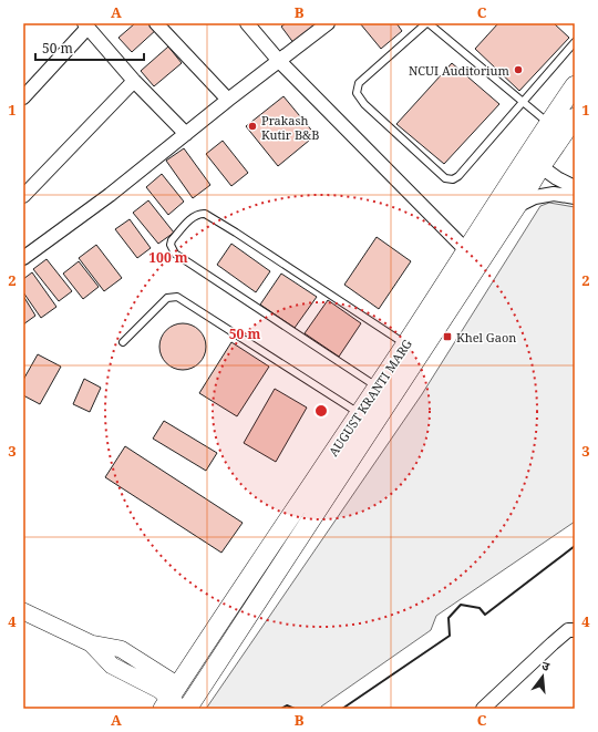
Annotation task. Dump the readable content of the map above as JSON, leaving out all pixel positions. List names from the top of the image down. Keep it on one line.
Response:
{"streets":{"main road":["AUGUST KRANTI MARG"]},"places":{"other":["NCUI Auditorium","Prakash Kutir B&B"],"transit":["Khel Gaon"]},"scale_bar":"50 m","north":"top","grid":{"columns":["A","B","C"],"rows":["1","2","3","4"]},"rings":["100 m","50 m"]}
